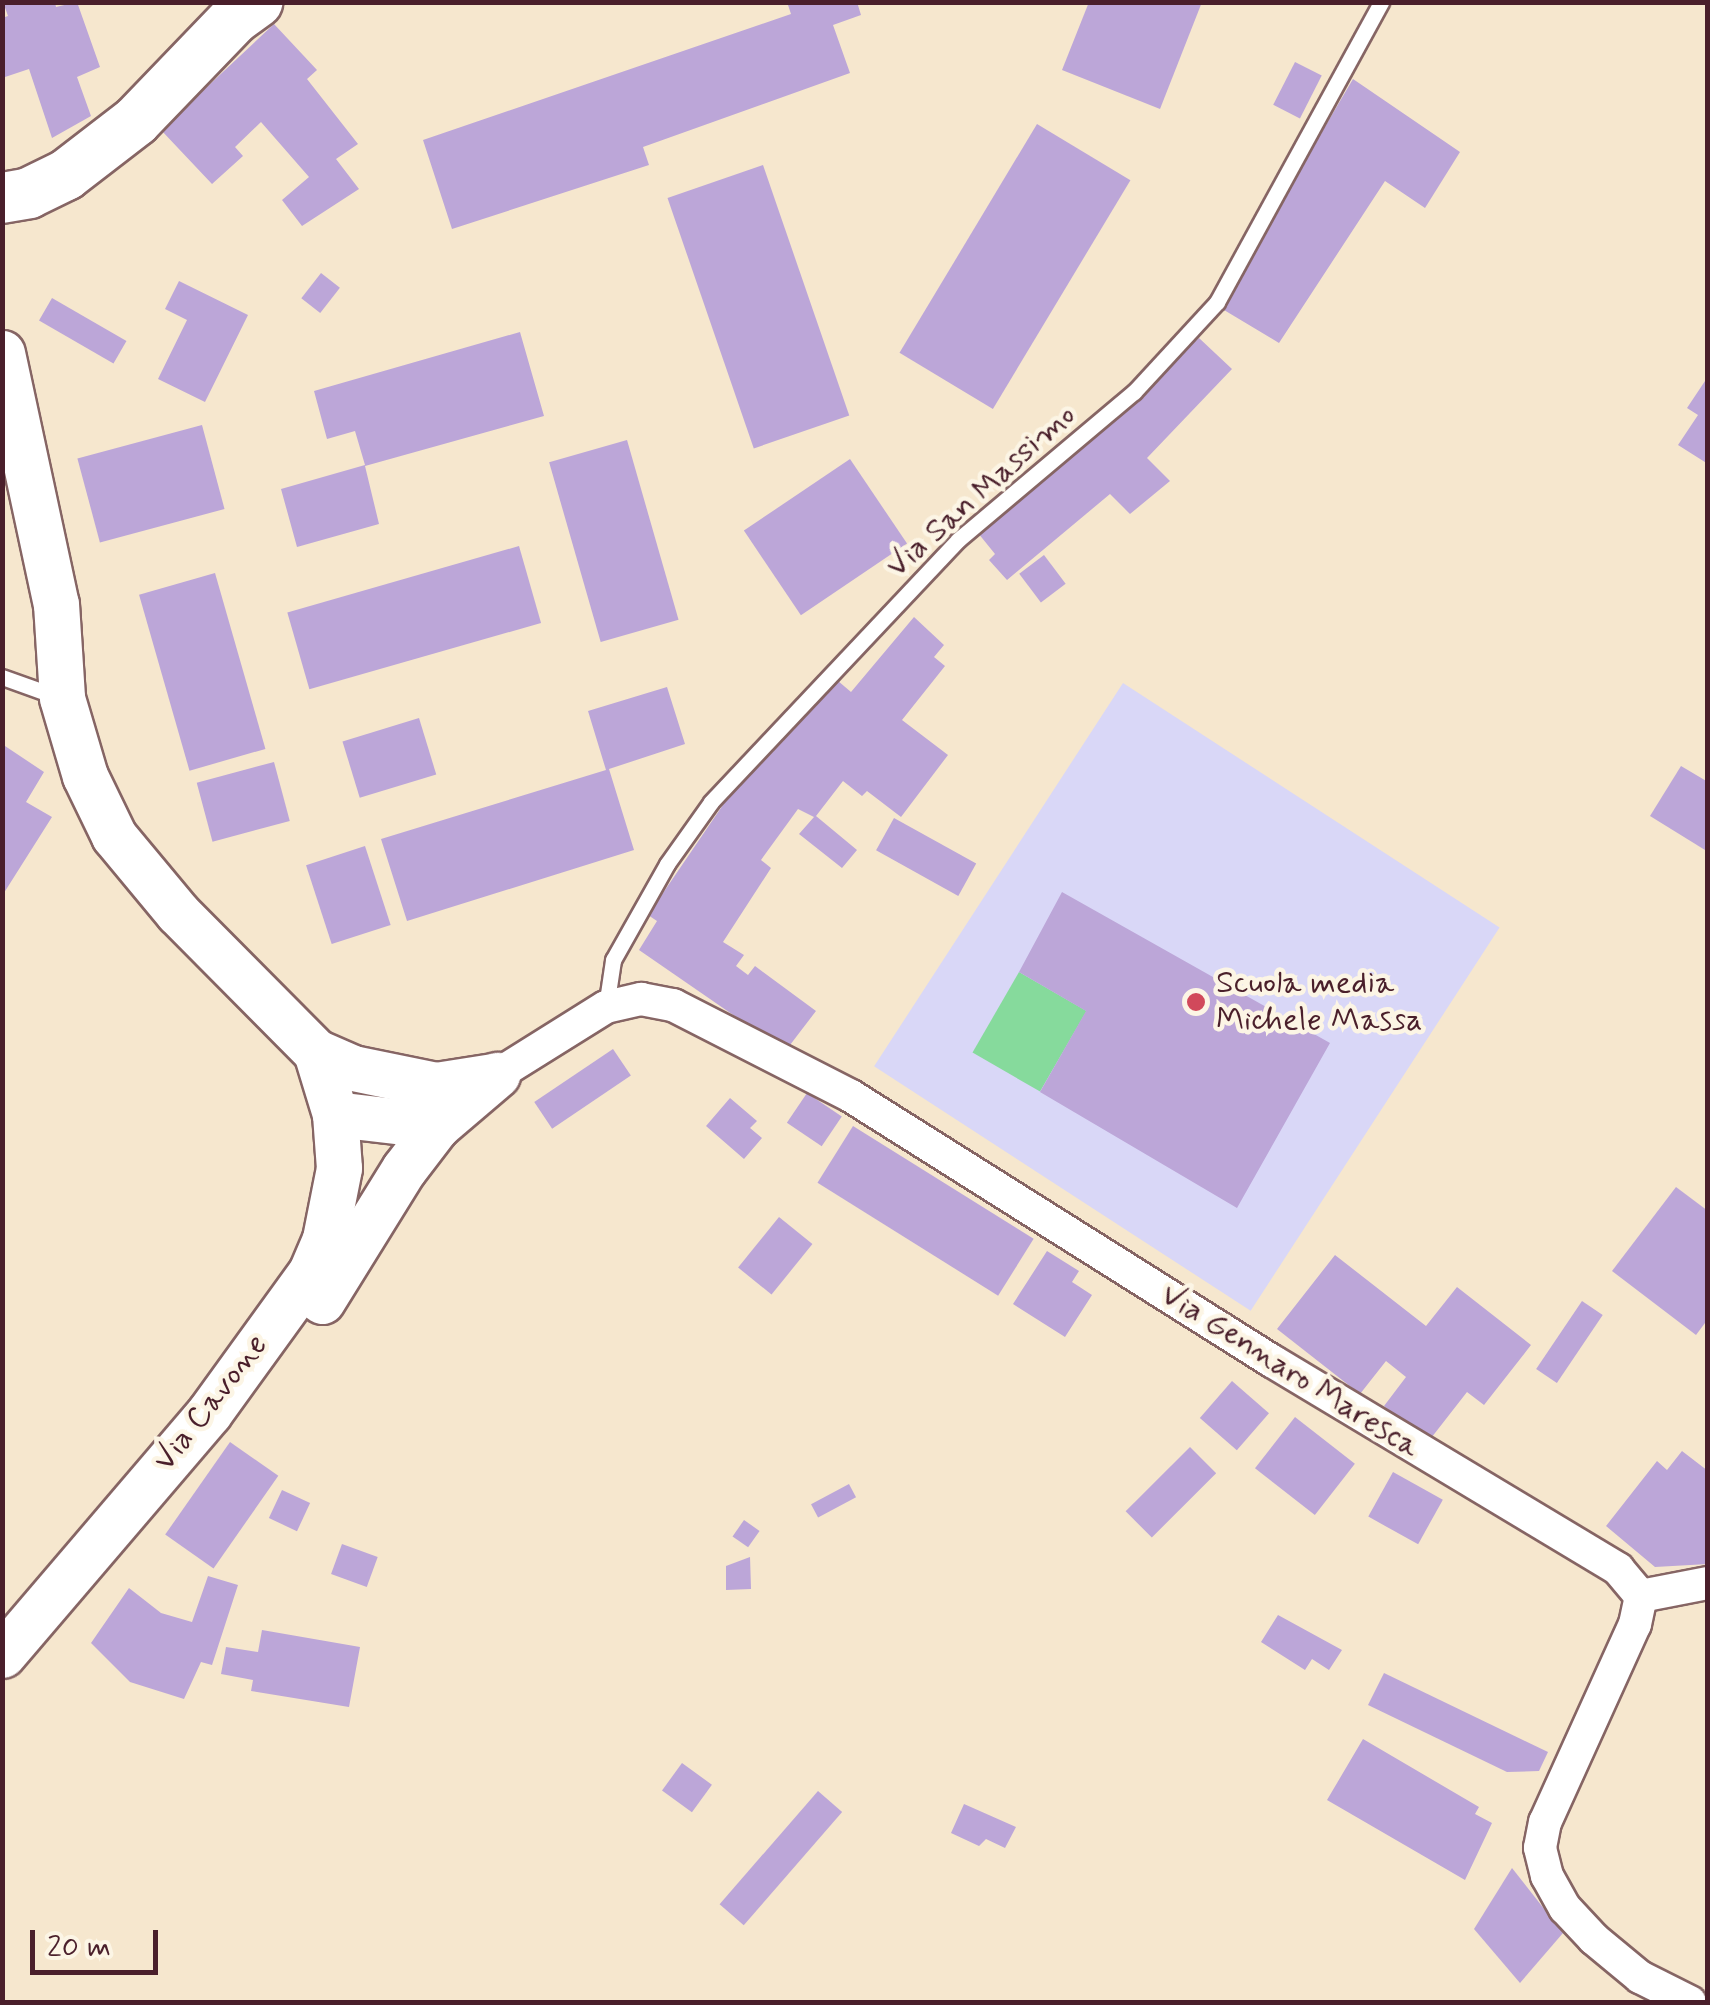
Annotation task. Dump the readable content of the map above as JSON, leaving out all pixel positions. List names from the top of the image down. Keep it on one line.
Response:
{"streets":{"main road":["Via Cavone"],"street":["Via Gennaro Maresca"],"lane":["Via San Massimo"]},"crossings":[["Via San Massimo","Via Gennaro Maresca"]],"places":["Scuola media Michele Massa"],"scale_bar":"20 m"}
